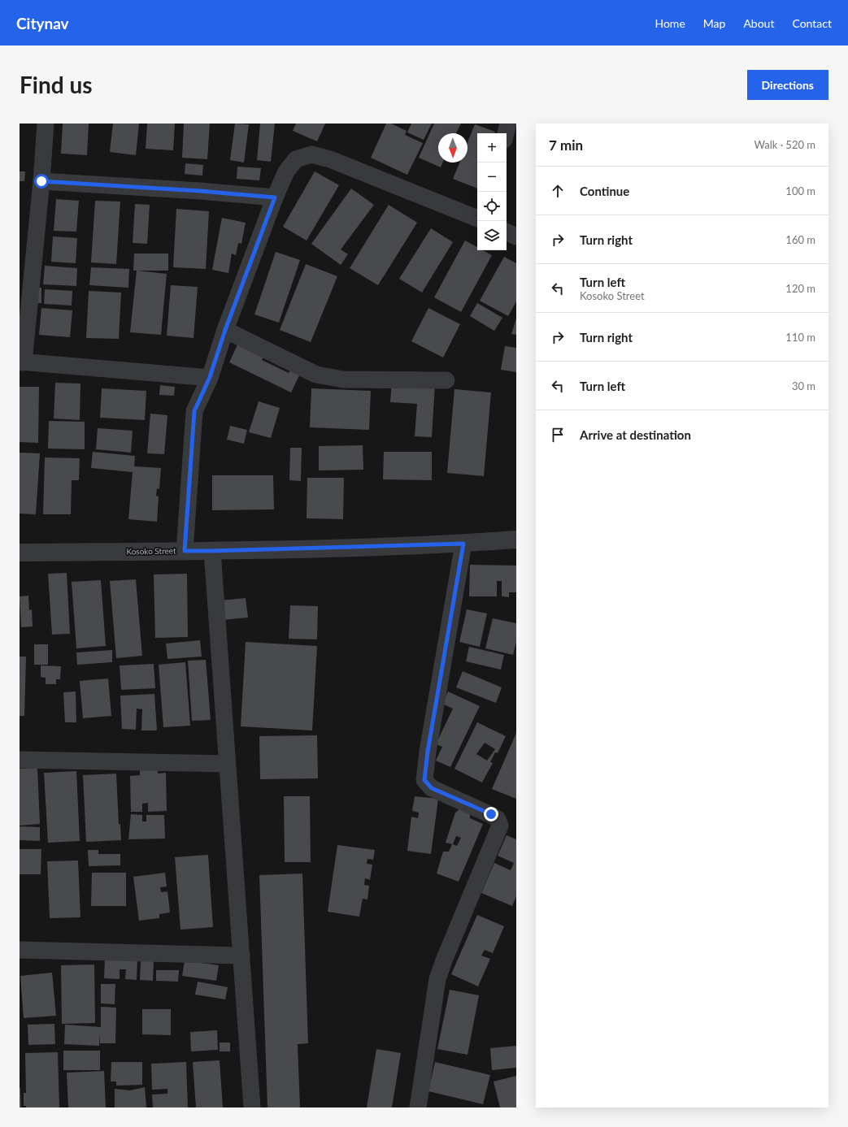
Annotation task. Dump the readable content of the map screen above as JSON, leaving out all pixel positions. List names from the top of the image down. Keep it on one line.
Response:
{"streets":{"street":["Kosoko Street"]},"north":"bottom","page":{"header":"Citynav","nav":["Home","Map","About","Contact"],"buttons":"Directions","title":"Find us","heading":["7 min","Walk · 520 m"],"map_buttons":["+","−"],"list":[["Continue","100 m"],["Turn right","160 m"],["Turn left","Kosoko Street","120 m"],["Turn right","110 m"],["Turn left","30 m"],"Arrive at destination"]}}
